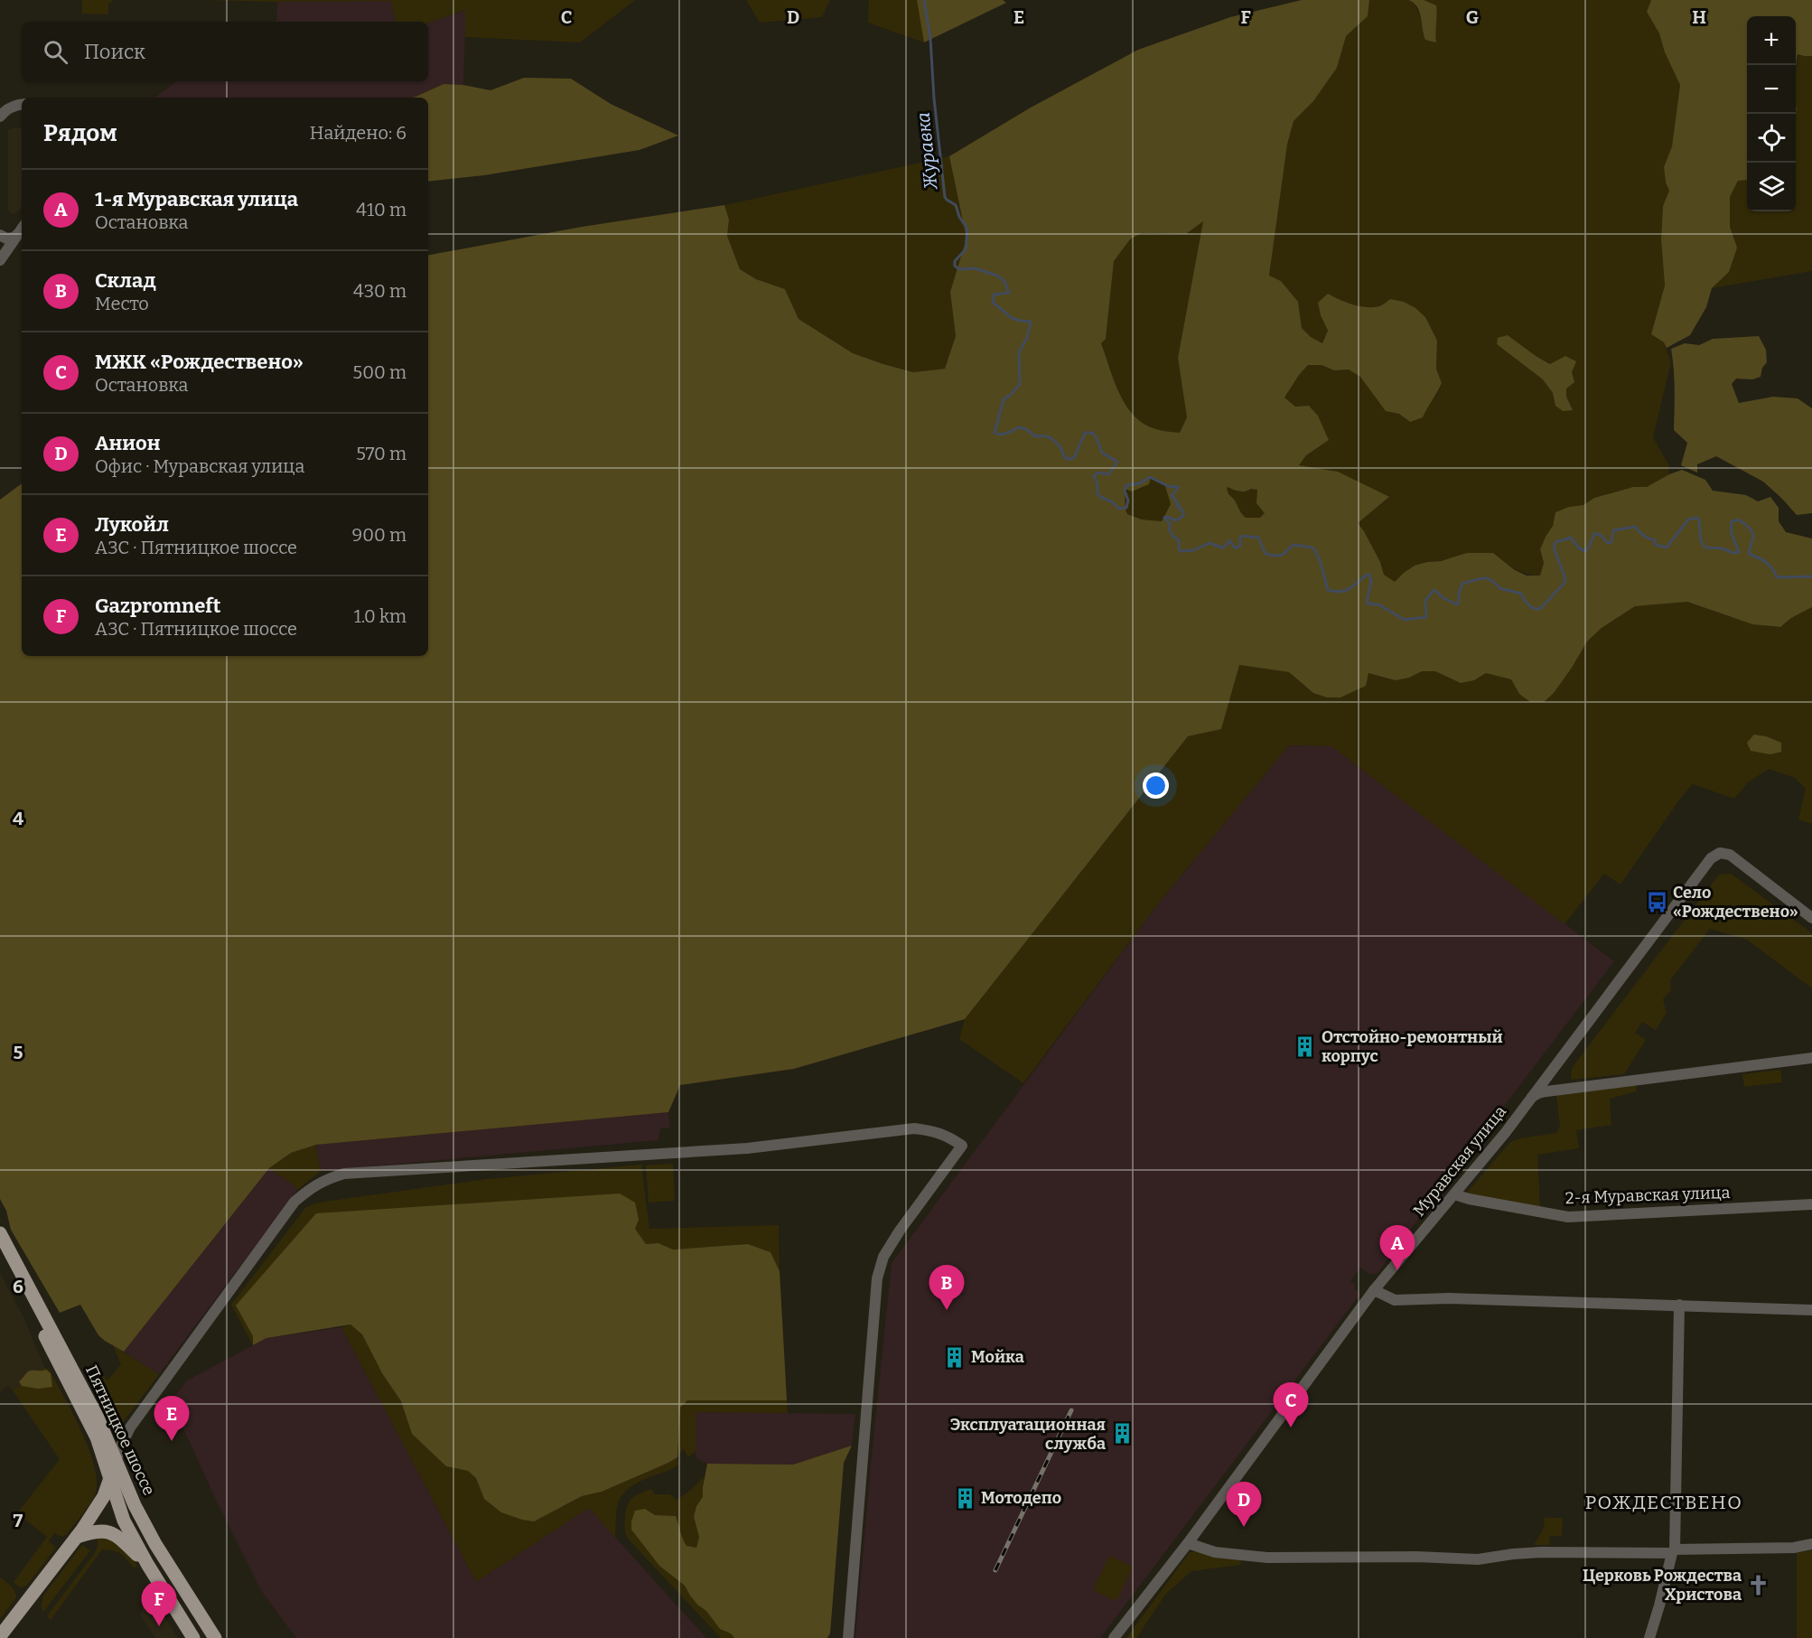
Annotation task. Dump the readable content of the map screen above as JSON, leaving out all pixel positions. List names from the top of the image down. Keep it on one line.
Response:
{"streets":{"main road":["Пятницкое шоссе"],"street":["Муравская улица","2-я Муравская улица"]},"crossings":[["Муравская улица","2-я Муравская улица"]],"districts":["РОЖДЕСТВЕНО"],"water":["Журавка"],"places":{"bus stop":["Село «Рождествено»"],"building":["Отстойно-ремонтный корпус","Мойка","Эксплуатационная служба","Мотодепо"],"church":["Церковь Рождества Христова"]},"page":{"map_buttons":["+","−"],"search":"Поиск","heading":["Рядом","Найдено: 6"],"list":[{"mark":"A","name":"1-я Муравская улица","note":"Остановка","value":"410 m"},{"mark":"B","name":"Склад","note":"Место","value":"430 m"},{"mark":"C","name":"МЖК «Рождествено»","note":"Остановка","value":"500 m"},{"mark":"D","name":"Анион","note":"Офис · Муравская улица","value":"570 m"},{"mark":"E","name":"Лукойл","note":"АЗС · Пятницкое шоссе","value":"900 m"},{"mark":"F","name":"Gazpromneft","note":"АЗС · Пятницкое шоссе","value":"1.0 km"}],"pins":["A","B","C","E","D","F"]},"grid":{"columns":["C","D","E","F","G","H"],"rows":["4","5","6","7"]}}
